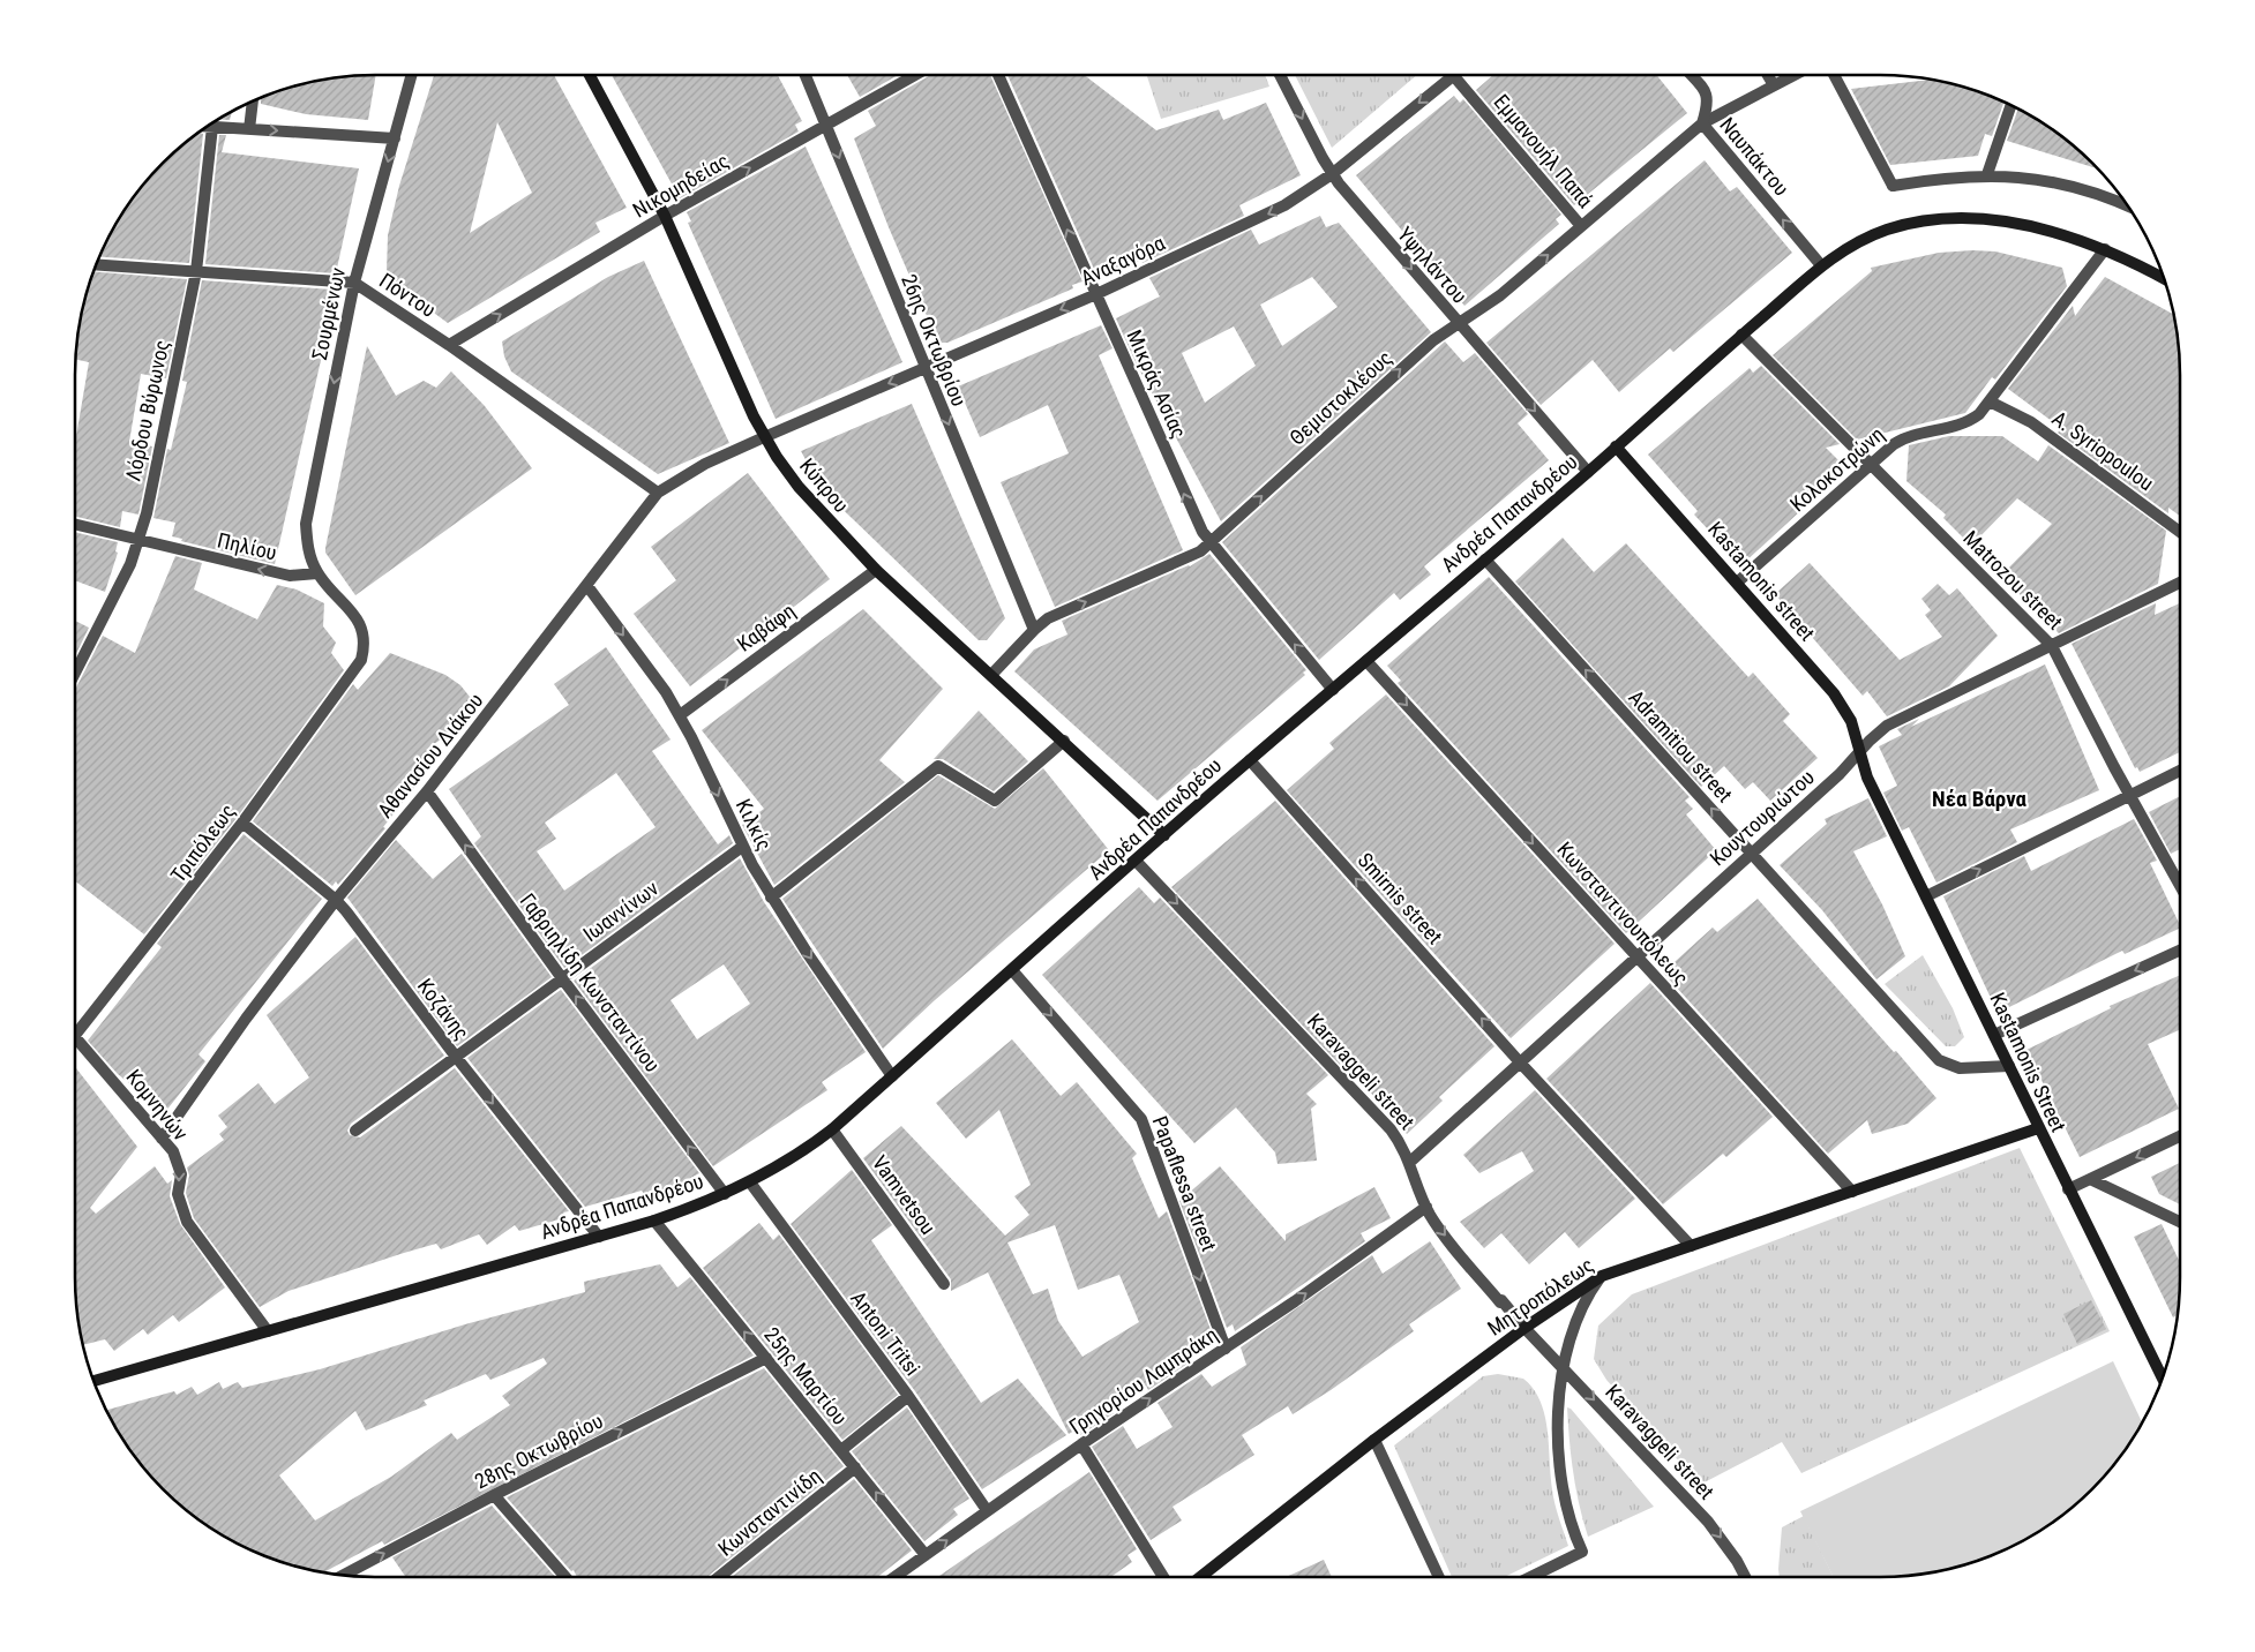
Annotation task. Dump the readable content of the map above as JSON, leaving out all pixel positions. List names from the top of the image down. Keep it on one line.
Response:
{"streets":{"street":["Εμμανουήλ Παπά","Ναυπάκτου","Νικομηδείας","Αναξαγόρα","Υψηλάντου","Πόντου","Σουρμένων","26ης Οκτωβρίου","Μικράς Ασίας","Θεμιστοκλέους","Λόρδου Βύρωνος","A. Syriopoulou","Κολοκοτρώνη","Κύπρου","Ανδρέα Παπανδρέου","Πηλίου","Matrozou street","Kastamonis street","Καβάφη","Adramitiou street","Αθανασίου Διάκου","Κουντουριώτου","Κιλκίς","Τριπόλεως","Smirnis street","Ιωαννίνων","Κωνσταντινουπόλεως","Γαβριηλίδη Κωνσταντίνου","Κοζάνης","Kastamonis Street","Karavaggeli street","Κομνηνών","Papaflessa street","Vamvetsou","Μητροπόλεως","Antoni Tritsi","25ης Μαρτίου","Γρηγορίου Λαμπράκη","28ης Οκτωβρίου","Κωνσταντινίδη"]},"crossings":[["Εμμανουήλ Παπά","Αναξαγόρα"],["Εμμανουήλ Παπά","Θεμιστοκλέους"],["Ναυπάκτου","Θεμιστοκλέους"],["Ναυπάκτου","Ανδρέα Παπανδρέου"],["Νικομηδείας","Πόντου"],["Νικομηδείας","26ης Οκτωβρίου"],["Νικομηδείας","Κύπρου"],["Αναξαγόρα","Υψηλάντου"],["Αναξαγόρα","26ης Οκτωβρίου"],["Αναξαγόρα","Μικράς Ασίας"],["Αναξαγόρα","Κύπρου"],["Αναξαγόρα","Αθανασίου Διάκου"],["Υψηλάντου","Θεμιστοκλέους"],["Υψηλάντου","Ανδρέα Παπανδρέου"],["Πόντου","Σουρμένων"],["Πόντου","Λόρδου Βύρωνος"],["Πόντου","Αθανασίου Διάκου"],["Σουρμένων","Πηλίου"],["Σουρμένων","Τριπόλεως"],["26ης Οκτωβρίου","Θεμιστοκλέους"],["Μικράς Ασίας","Θεμιστοκλέους"],["Μικράς Ασίας","Ανδρέα Παπανδρέου"],["Θεμιστοκλέους","Κύπρου"],["Λόρδου Βύρωνος","Πηλίου"],["A. Syriopoulou","Κολοκοτρώνη"],["Κολοκοτρώνη","Ανδρέα Παπανδρέου"],["Κολοκοτρώνη","Matrozou street"],["Κολοκοτρώνη","Kastamonis street"],["Κύπρου","Ανδρέα Παπανδρέου"],["Κύπρου","Καβάφη"],["Κύπρου","Αθανασίου Διάκου"],["Ανδρέα Παπανδρέου","Matrozou street"],["Ανδρέα Παπανδρέου","Kastamonis street"],["Ανδρέα Παπανδρέου","Adramitiou street"],["Ανδρέα Παπανδρέου","Κιλκίς"],["Ανδρέα Παπανδρέου","Smirnis street"],["Ανδρέα Παπανδρέου","Κωνσταντινουπόλεως"],["Ανδρέα Παπανδρέου","Γαβριηλίδη Κωνσταντίνου"],["Ανδρέα Παπανδρέου","Κοζάνης"],["Ανδρέα Παπανδρέου","Karavaggeli street"],["Ανδρέα Παπανδρέου","Κομνηνών"],["Ανδρέα Παπανδρέου","Papaflessa street"],["Ανδρέα Παπανδρέου","Vamvetsou"],["Ανδρέα Παπανδρέου","Antoni Tritsi"],["Ανδρέα Παπανδρέου","25ης Μαρτίου"],["Πηλίου","Τριπόλεως"],["Matrozou street","Κουντουριώτου"],["Kastamonis street","Κουντουριώτου"],["Kastamonis street","Kastamonis Street"],["Καβάφη","Κιλκίς"],["Adramitiou street","Κουντουριώτου"],["Adramitiou street","Kastamonis Street"],["Αθανασίου Διάκου","Κιλκίς"],["Αθανασίου Διάκου","Γαβριηλίδη Κωνσταντίνου"],["Αθανασίου Διάκου","Κοζάνης"],["Αθανασίου Διάκου","Κομνηνών"],["Κουντουριώτου","Smirnis street"],["Κουντουριώτου","Κωνσταντινουπόλεως"],["Κουντουριώτου","Kastamonis Street"],["Κουντουριώτου","Karavaggeli street"],["Κιλκίς","Ιωαννίνων"],["Τριπόλεως","Κοζάνης"],["Smirnis street","Μητροπόλεως"],["Ιωαννίνων","Γαβριηλίδη Κωνσταντίνου"],["Ιωαννίνων","Κοζάνης"],["Κωνσταντινουπόλεως","Μητροπόλεως"],["Kastamonis Street","Μητροπόλεως"],["Karavaggeli street","Μητροπόλεως"],["Karavaggeli street","Γρηγορίου Λαμπράκη"],["Papaflessa street","Γρηγορίου Λαμπράκη"],["Antoni Tritsi","Γρηγορίου Λαμπράκη"],["25ης Μαρτίου","Γρηγορίου Λαμπράκη"],["25ης Μαρτίου","28ης Οκτωβρίου"],["25ης Μαρτίου","Κωνσταντινίδη"]],"one_way":["Ναυπάκτου","Νικομηδείας","Αναξαγόρα","Υψηλάντου","Σουρμένων","26ης Οκτωβρίου","Μικράς Ασίας","Θεμιστοκλέους","Πηλίου","Καβάφη","Adramitiou street","Κιλκίς","Smirnis street","Κωνσταντινουπόλεως","Γαβριηλίδη Κωνσταντίνου","Κοζάνης","Karavaggeli street","Κομνηνών","Papaflessa street","25ης Μαρτίου","Γρηγορίου Λαμπράκη","28ης Οκτωβρίου"],"districts":["Νέα Βάρνα"]}
